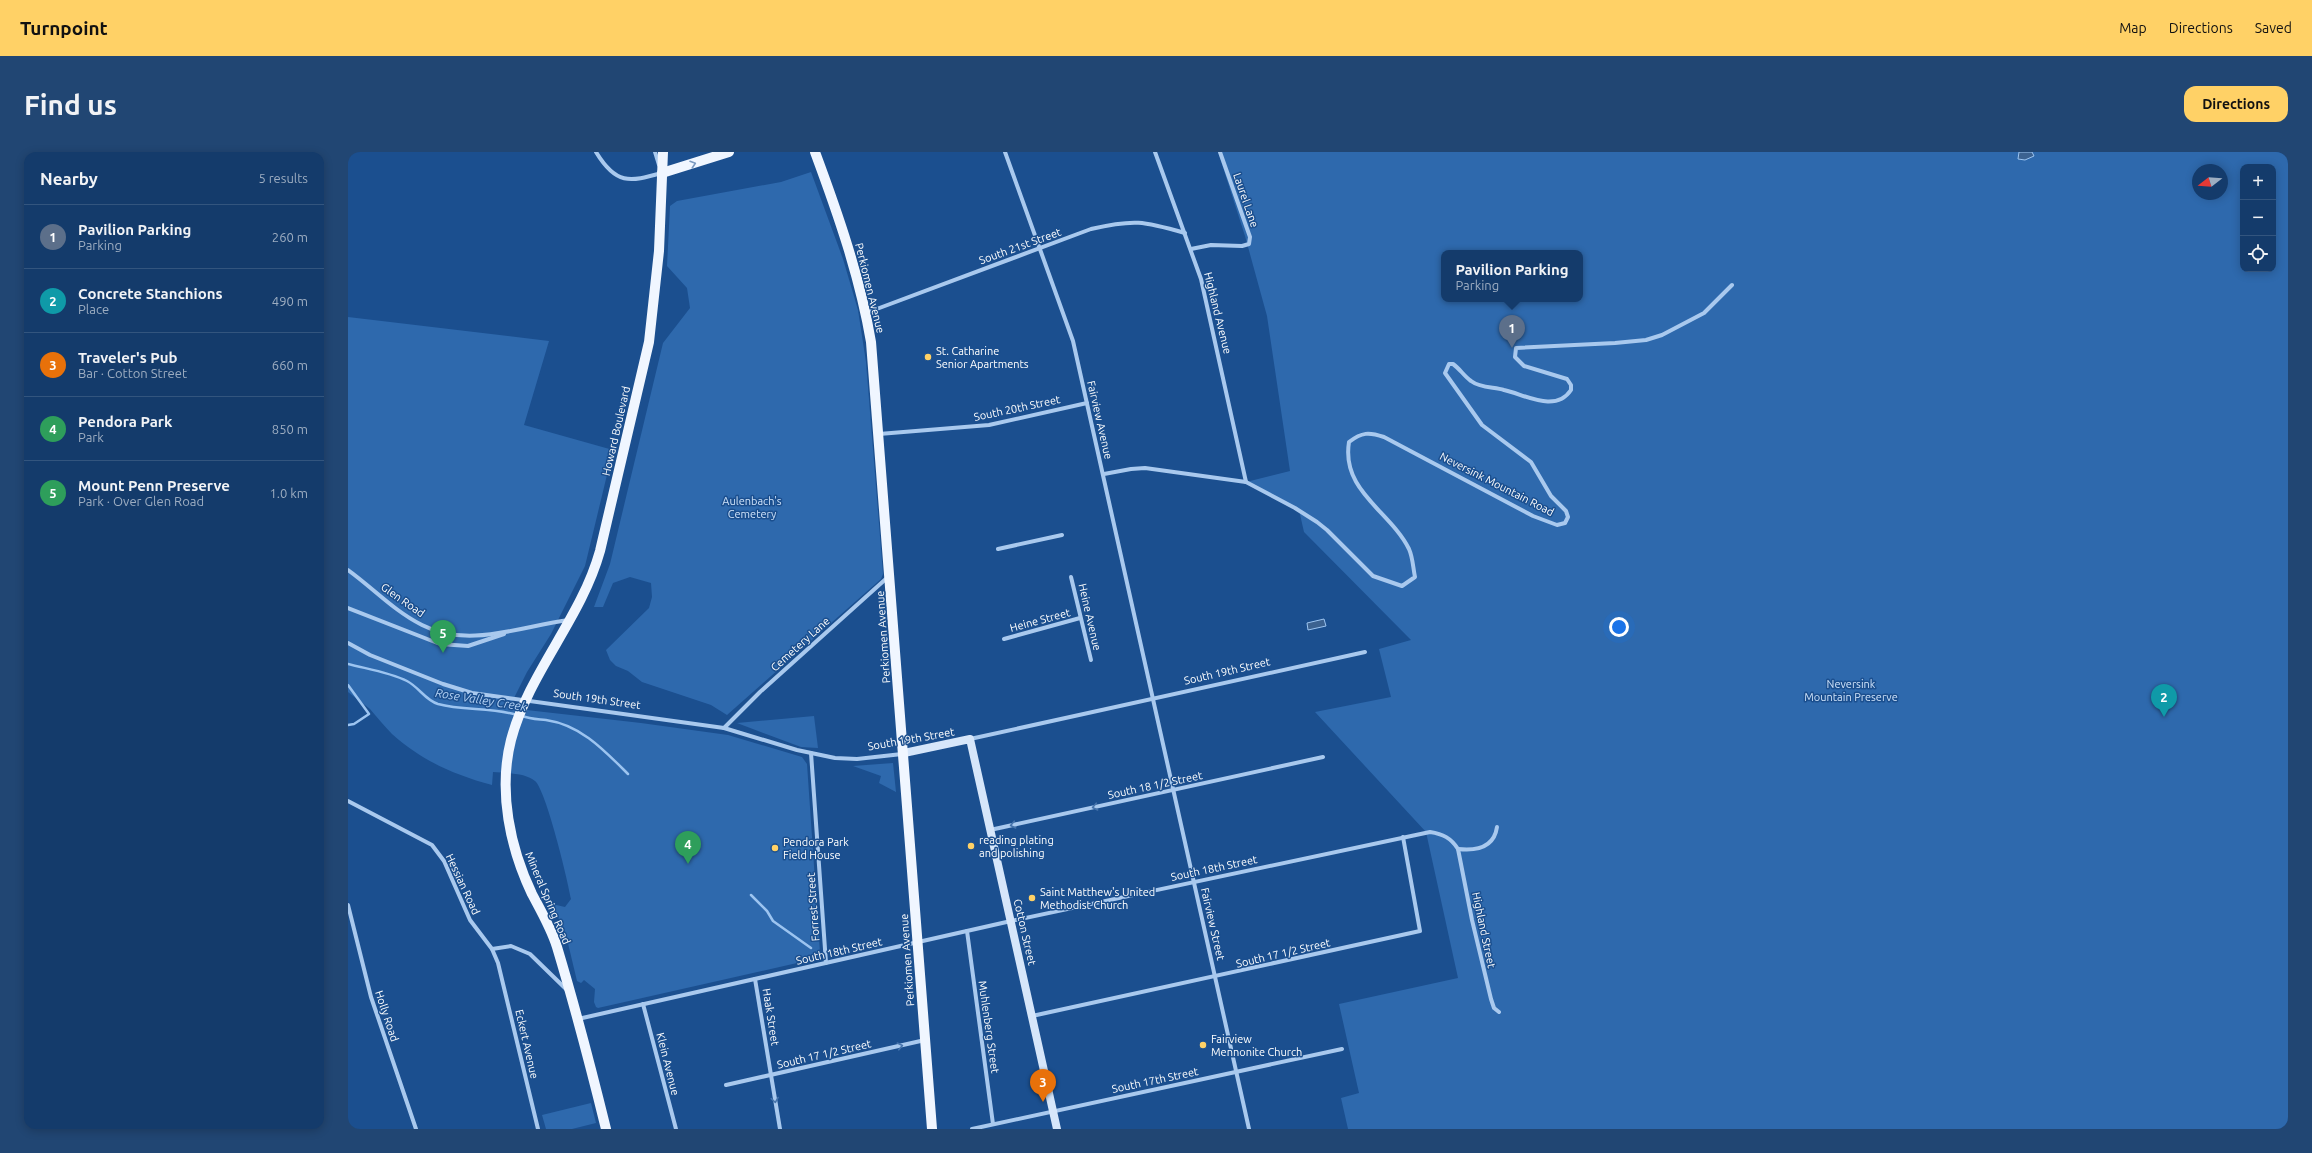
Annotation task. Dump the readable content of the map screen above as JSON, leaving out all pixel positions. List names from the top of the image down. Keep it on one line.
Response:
{"streets":{"main road":["Perkiomen Avenue","Howard Boulevard","Mineral Spring Road"],"street":["Laurel Lane","South 21st Street","Highland Avenue","South 20th Street","Fairview Avenue","Neversink Mountain Road","Glen Road","Heine Avenue","Heine Street","Cemetery Lane","South 19th Street","South 18 1/2 Street","South 18th Street","Hessian Road","Forrest Street","Fairview Street","Highland Street","Cotton Street","South 17 1/2 Street","Holly Road","Haak Street","Muhlenberg Street","Eckert Avenue","Klein Avenue","South 17th Street"]},"crossings":[["Laurel Lane","Highland Avenue"],["South 21st Street","Perkiomen Avenue"],["South 21st Street","Highland Avenue"],["South 21st Street","Fairview Avenue"],["Perkiomen Avenue","South 20th Street"],["Perkiomen Avenue","Cemetery Lane"],["Perkiomen Avenue","South 19th Street"],["Perkiomen Avenue","South 18th Street"],["Perkiomen Avenue","South 17 1/2 Street"],["Highland Avenue","Neversink Mountain Road"],["South 20th Street","Fairview Avenue"],["Fairview Avenue","South 19th Street"],["Fairview Avenue","Fairview Street"],["Howard Boulevard","Glen Road"],["Howard Boulevard","Mineral Spring Road"],["Heine Avenue","Heine Street"],["Cemetery Lane","South 19th Street"],["South 19th Street","Forrest Street"],["South 19th Street","Fairview Street"],["South 19th Street","Cotton Street"],["South 18 1/2 Street","Fairview Street"],["South 18 1/2 Street","Cotton Street"],["South 18th Street","Mineral Spring Road"],["South 18th Street","Forrest Street"],["South 18th Street","Fairview Street"],["South 18th Street","Highland Street"],["South 18th Street","Cotton Street"],["South 18th Street","South 17 1/2 Street"],["South 18th Street","Haak Street"],["South 18th Street","Muhlenberg Street"],["South 18th Street","Klein Avenue"],["Hessian Road","Eckert Avenue"],["Fairview Street","South 17 1/2 Street"],["Fairview Street","South 17th Street"],["Cotton Street","South 17 1/2 Street"],["Cotton Street","South 17th Street"],["South 17 1/2 Street","Haak Street"],["Muhlenberg Street","South 17th Street"]],"one_way":["South 18 1/2 Street","Haak Street"],"water":["Rose Valley Creek"],"parks":["Aulenbach's Cemetery","Neversink Mountain Preserve"],"places":["St. Catharine Senior Apartments","reading plating and polishing","Pendora Park Field House","Saint Matthew's United Methodist Church","Fairview Mennonite Church"],"north":"left","page":{"header":"Turnpoint","nav":["Map","Directions","Saved"],"buttons":"Directions","title":"Find us","heading":["Nearby","5 results"],"map_buttons":["+","−"],"list":[{"mark":"1","name":"Pavilion Parking","note":"Parking","value":"260 m"},{"mark":"2","name":"Concrete Stanchions","note":"Place","value":"490 m"},{"mark":"3","name":"Traveler's Pub","note":"Bar · Cotton Street","value":"660 m"},{"mark":"4","name":"Pendora Park","note":"Park","value":"850 m"},{"mark":"5","name":"Mount Penn Preserve","note":"Park · Over Glen Road","value":"1.0 km"}],"popup":["Pavilion Parking","Parking"],"pins":["1","5","2","4","3"]}}
